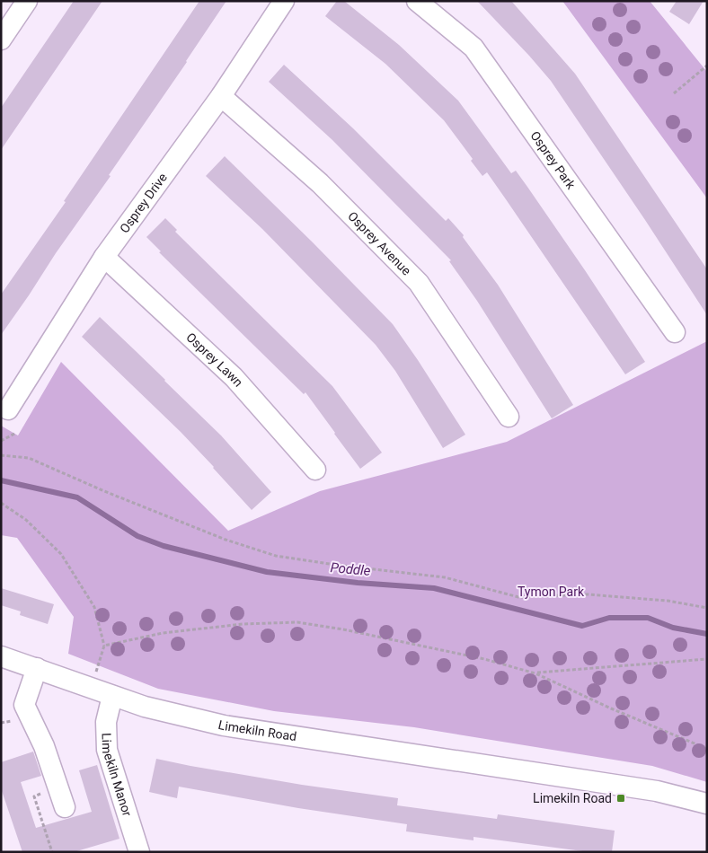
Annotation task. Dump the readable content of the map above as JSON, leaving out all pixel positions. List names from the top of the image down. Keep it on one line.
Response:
{"streets":{"street":["Osprey Park","Osprey Drive","Osprey Avenue","Osprey Lawn","Limekiln Road","Limekiln Manor"]},"crossings":[["Osprey Drive","Osprey Avenue"],["Osprey Drive","Osprey Lawn"],["Limekiln Road","Limekiln Manor"]],"water":["Poddle"],"parks":["Tymon Park"],"places":{"transit":["Limekiln Road"]}}
